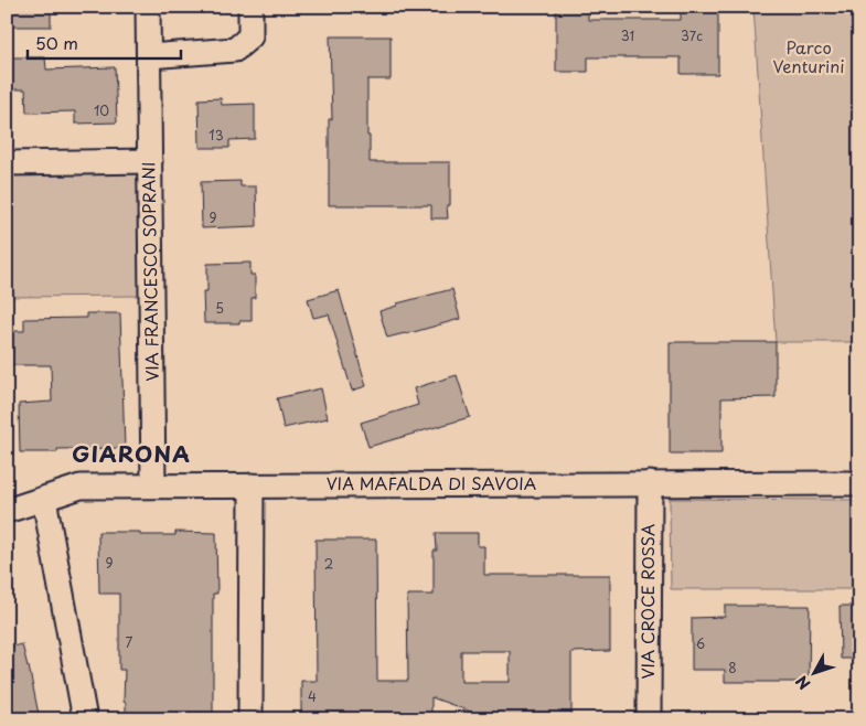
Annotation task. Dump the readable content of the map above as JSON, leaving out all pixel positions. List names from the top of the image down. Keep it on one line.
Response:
{"streets":{"street":["VIA FRANCESCO SOPRANI","VIA MAFALDA DI SAVOIA","VIA CROCE ROSSA"]},"crossings":[["VIA FRANCESCO SOPRANI","VIA MAFALDA DI SAVOIA"],["VIA MAFALDA DI SAVOIA","VIA CROCE ROSSA"]],"districts":["GIARONA"],"parks":["Parco Venturini"],"house_numbers":["31","37c","10","13","9","5","9","2","7","6","8","4"],"scale_bar":"50 m","north":"bottom left"}
